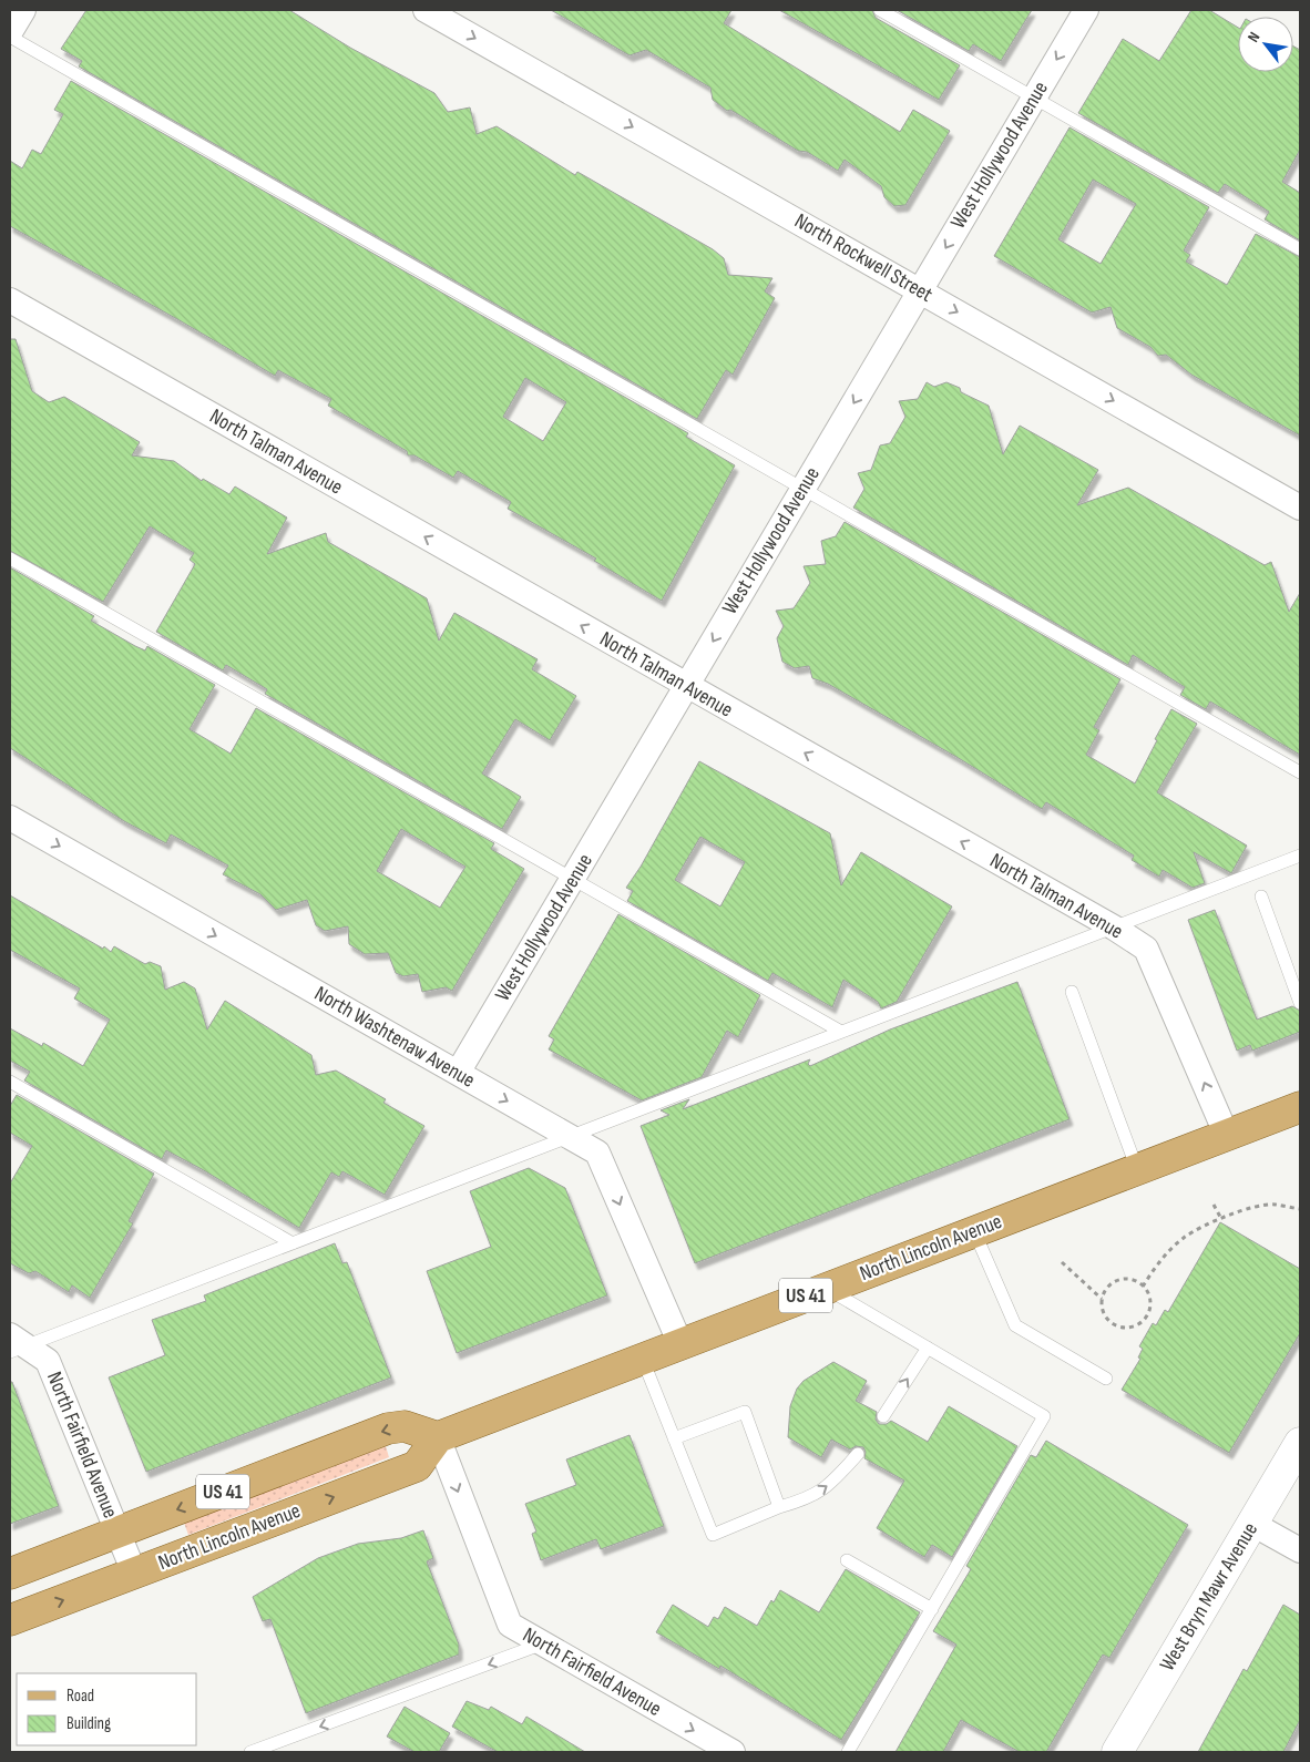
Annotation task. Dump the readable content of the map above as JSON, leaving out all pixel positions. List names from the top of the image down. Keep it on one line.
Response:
{"streets":{"main road":["North Lincoln Avenue","US 41"],"street":["West Hollywood Avenue","North Rockwell Street","North Talman Avenue","North Washtenaw Avenue","North Fairfield Avenue","West Bryn Mawr Avenue"]},"crossings":[["West Hollywood Avenue","North Rockwell Street"],["West Hollywood Avenue","North Talman Avenue"],["West Hollywood Avenue","North Washtenaw Avenue"],["North Talman Avenue","North Lincoln Avenue"],["North Washtenaw Avenue","North Lincoln Avenue"],["North Lincoln Avenue","US 41"],["North Lincoln Avenue","North Fairfield Avenue"],["US 41","North Fairfield Avenue"]],"one_way":["West Hollywood Avenue","North Rockwell Street","North Talman Avenue","North Washtenaw Avenue","North Fairfield Avenue"],"legend":["Road","Building"],"north":"top left"}
